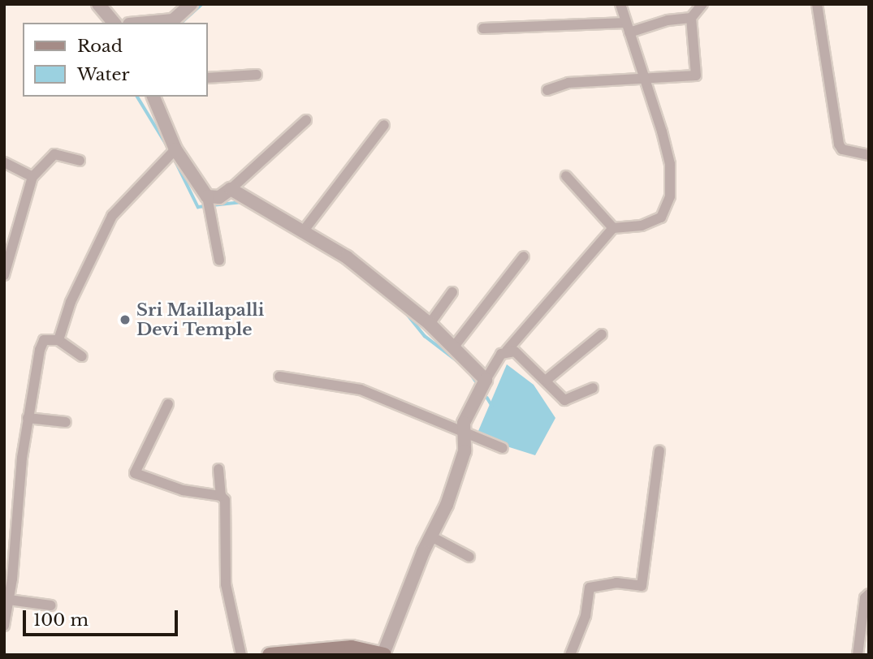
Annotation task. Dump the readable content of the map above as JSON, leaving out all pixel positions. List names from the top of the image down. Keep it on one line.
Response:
{"places":["Sri Maillapalli Devi Temple"],"legend":["Road","Water"],"scale_bar":"100 m"}
